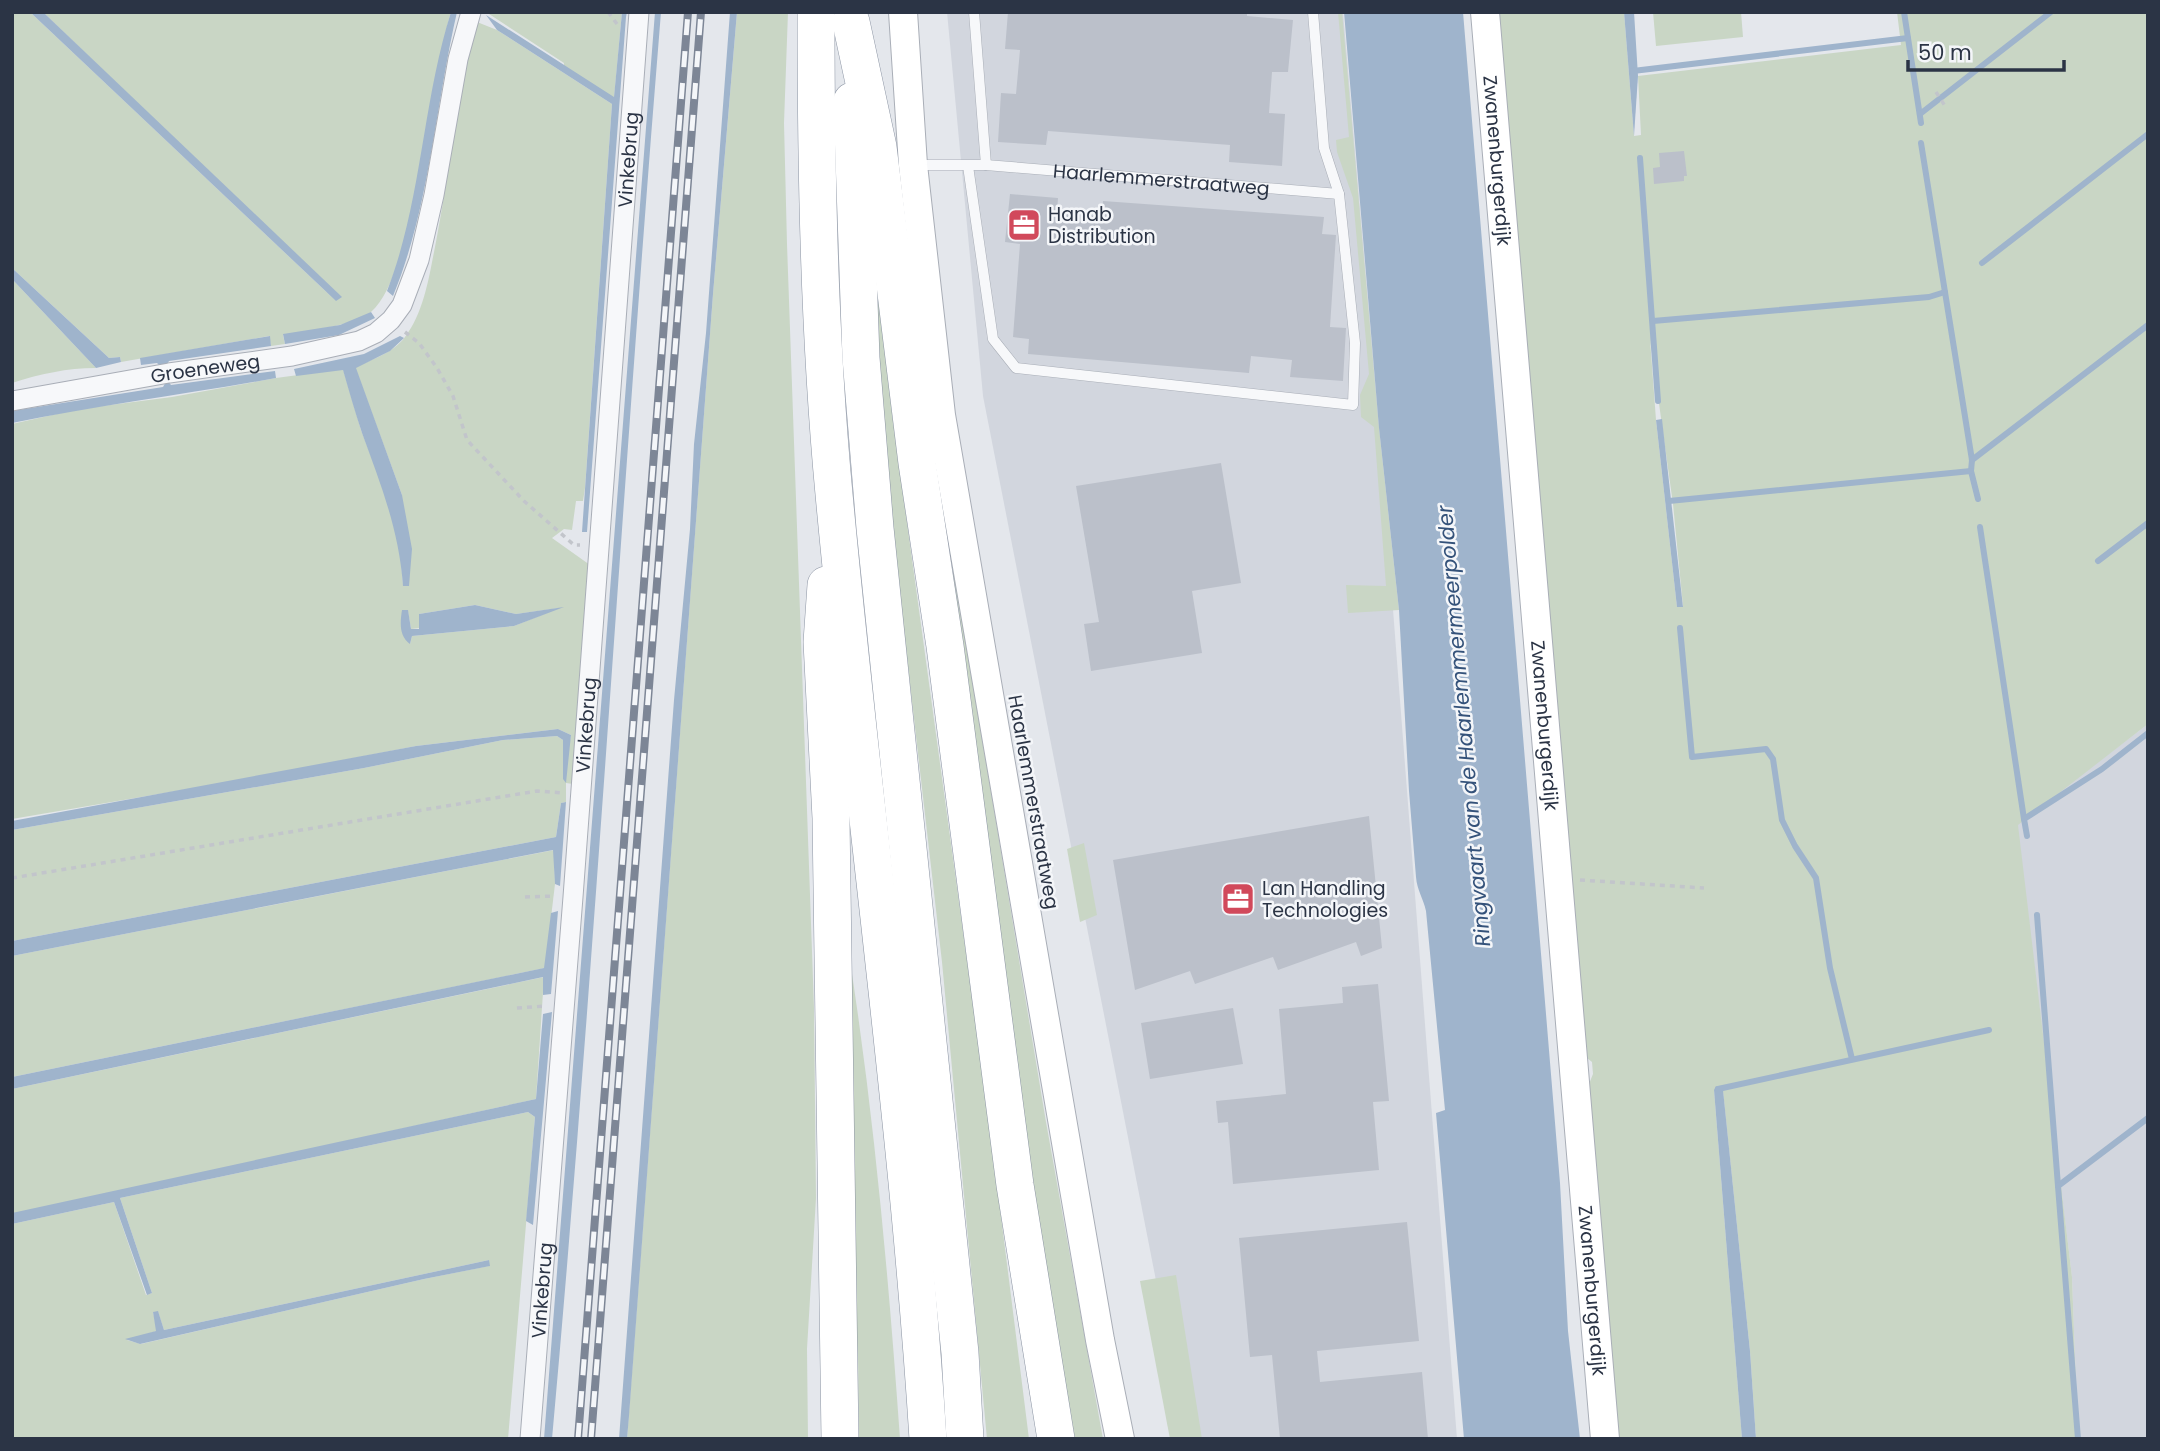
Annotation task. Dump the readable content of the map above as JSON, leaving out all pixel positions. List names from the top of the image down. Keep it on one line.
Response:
{"streets":{"main road":["Zwanenburgerdijk","Haarlemmerstraatweg"],"street":["Vinkebrug","Groeneweg"]},"water":["Ringvaart van de Haarlemmermeerpolder"],"places":{"office":["Hanab Distribution","Lan Handling Technologies"]},"scale_bar":"50 m"}
